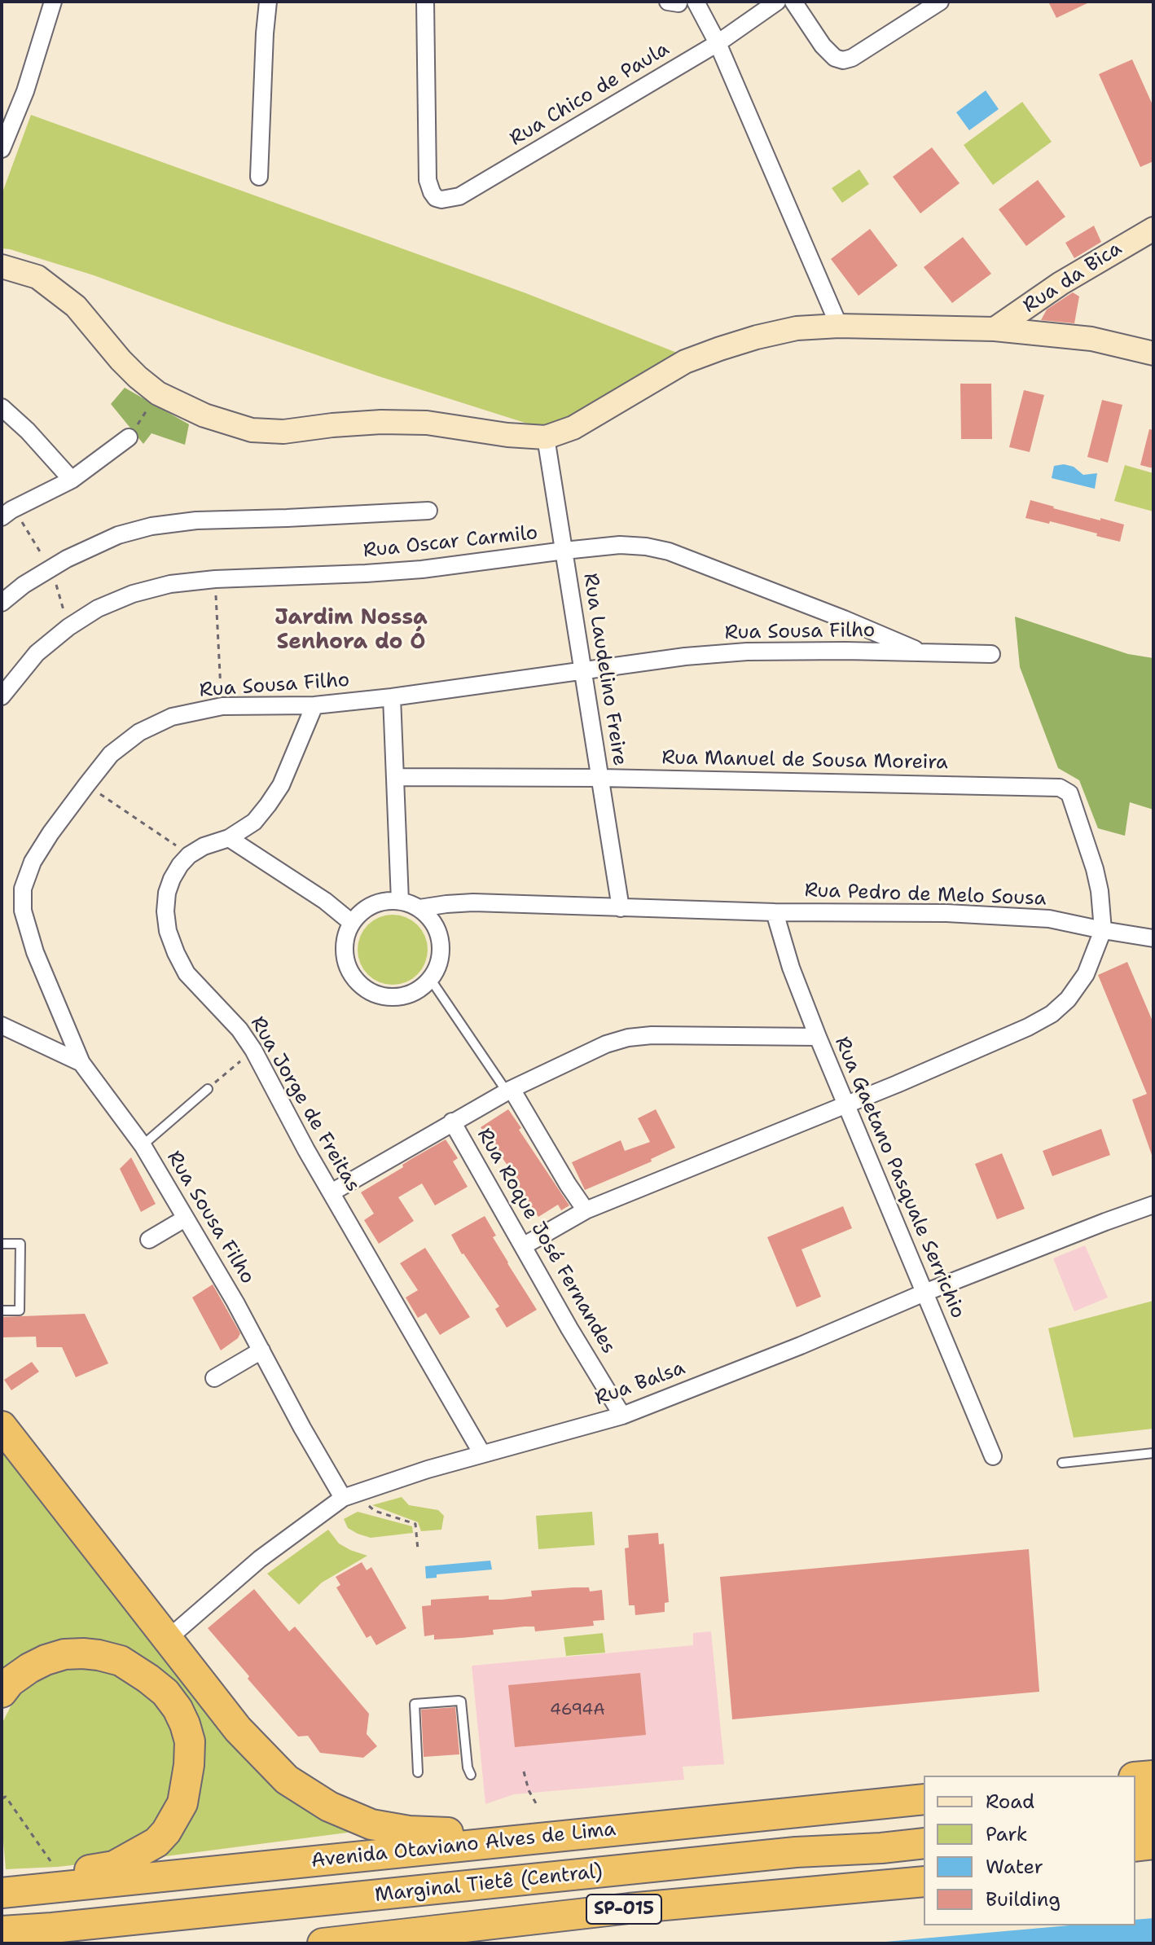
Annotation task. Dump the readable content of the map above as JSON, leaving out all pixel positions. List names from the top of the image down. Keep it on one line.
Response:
{"streets":{"highway":["Avenida Otaviano Alves de Lima","Marginal Tietê (Central)","SP-015"],"main road":["Rua da Bica"],"street":["Rua Chico de Paula","Rua Oscar Carmilo","Rua Sousa Filho","Rua Laudelino Freire","Rua Manuel de Sousa Moreira","Rua Pedro de Melo Sousa","Rua Jorge de Freitas","Rua Gaetano Pasquale Serrichio","Rua Roque José Fernandes","Rua Balsa"]},"crossings":[["Rua Oscar Carmilo","Rua Sousa Filho"],["Rua Oscar Carmilo","Rua Laudelino Freire"],["Rua Sousa Filho","Rua Laudelino Freire"],["Rua Sousa Filho","Rua Balsa"],["Rua Laudelino Freire","Rua Manuel de Sousa Moreira"],["Rua Laudelino Freire","Rua Pedro de Melo Sousa"],["Rua Manuel de Sousa Moreira","Rua Pedro de Melo Sousa"],["Rua Pedro de Melo Sousa","Rua Gaetano Pasquale Serrichio"],["Rua Jorge de Freitas","Rua Balsa"],["Rua Gaetano Pasquale Serrichio","Rua Balsa"],["Rua Roque José Fernandes","Rua Balsa"]],"districts":["Jardim Nossa Senhora do Ó"],"house_numbers":["4694A"],"legend":["Road","Park","Water","Building"]}
